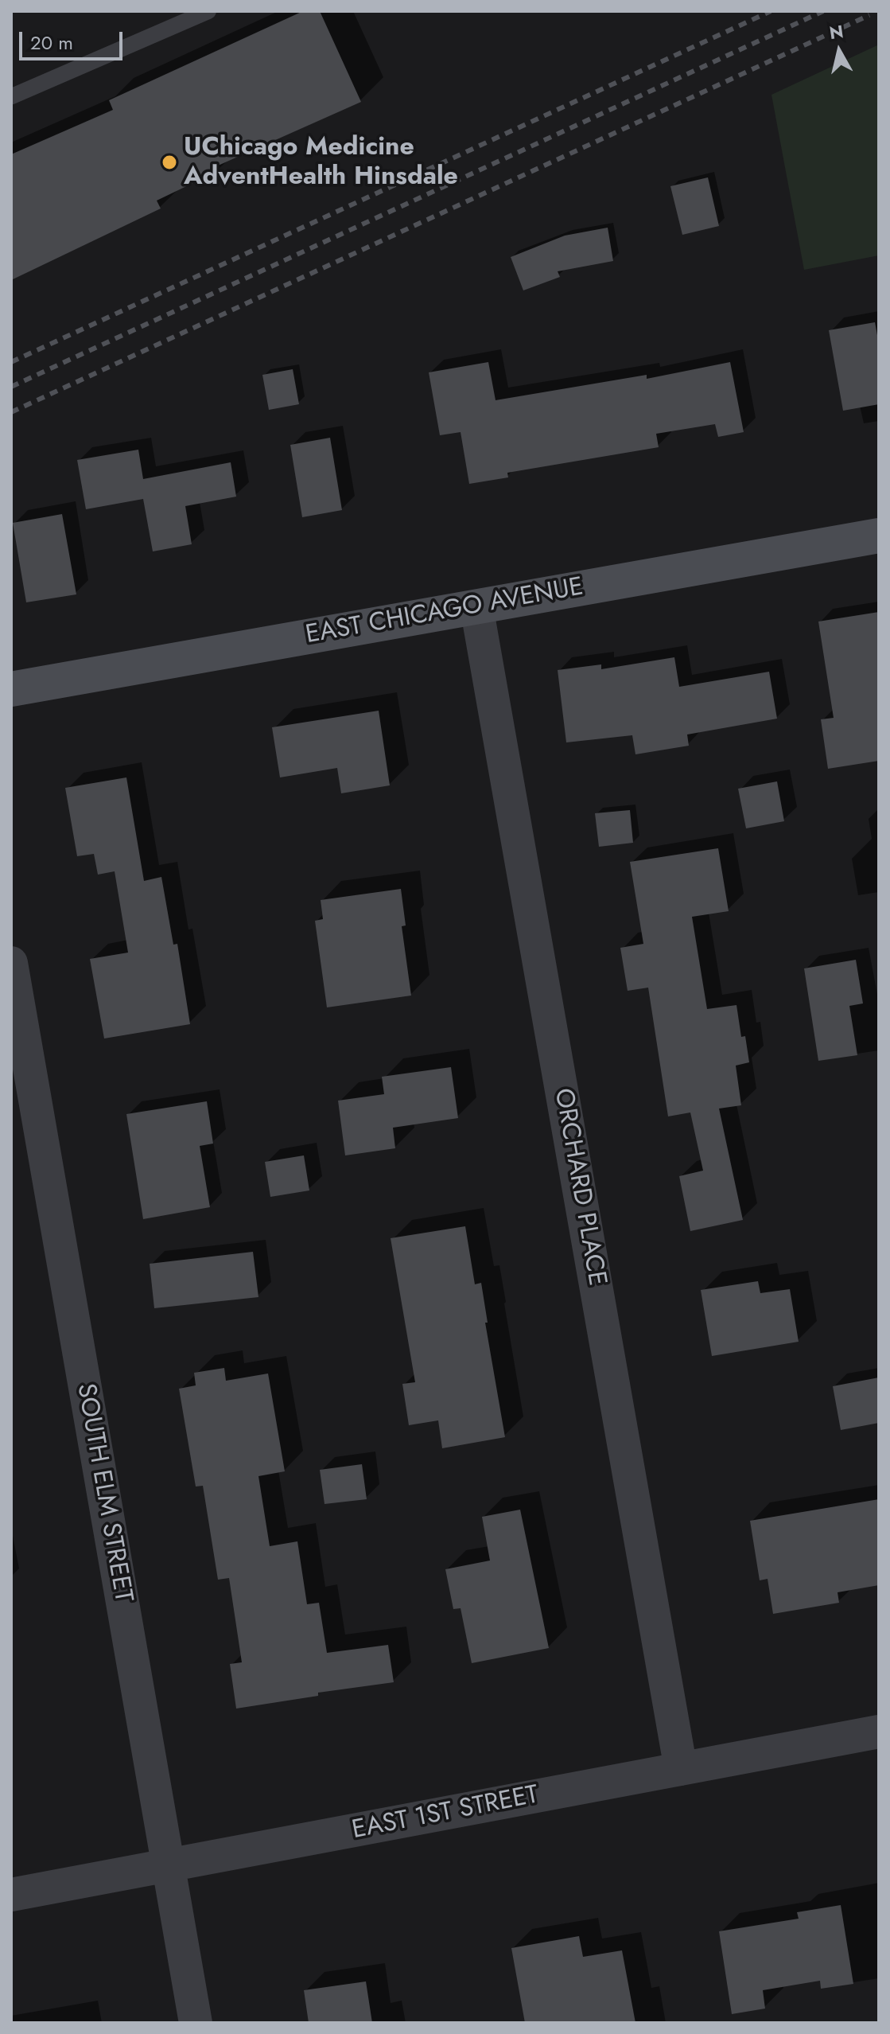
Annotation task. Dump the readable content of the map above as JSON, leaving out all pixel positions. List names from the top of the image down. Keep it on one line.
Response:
{"streets":{"main road":["EAST CHICAGO AVENUE"],"street":["ORCHARD PLACE","SOUTH ELM STREET","EAST 1ST STREET"]},"crossings":[["EAST CHICAGO AVENUE","ORCHARD PLACE"],["ORCHARD PLACE","EAST 1ST STREET"],["SOUTH ELM STREET","EAST 1ST STREET"]],"places":["UChicago Medicine AdventHealth Hinsdale"],"scale_bar":"20 m","north":"top"}
